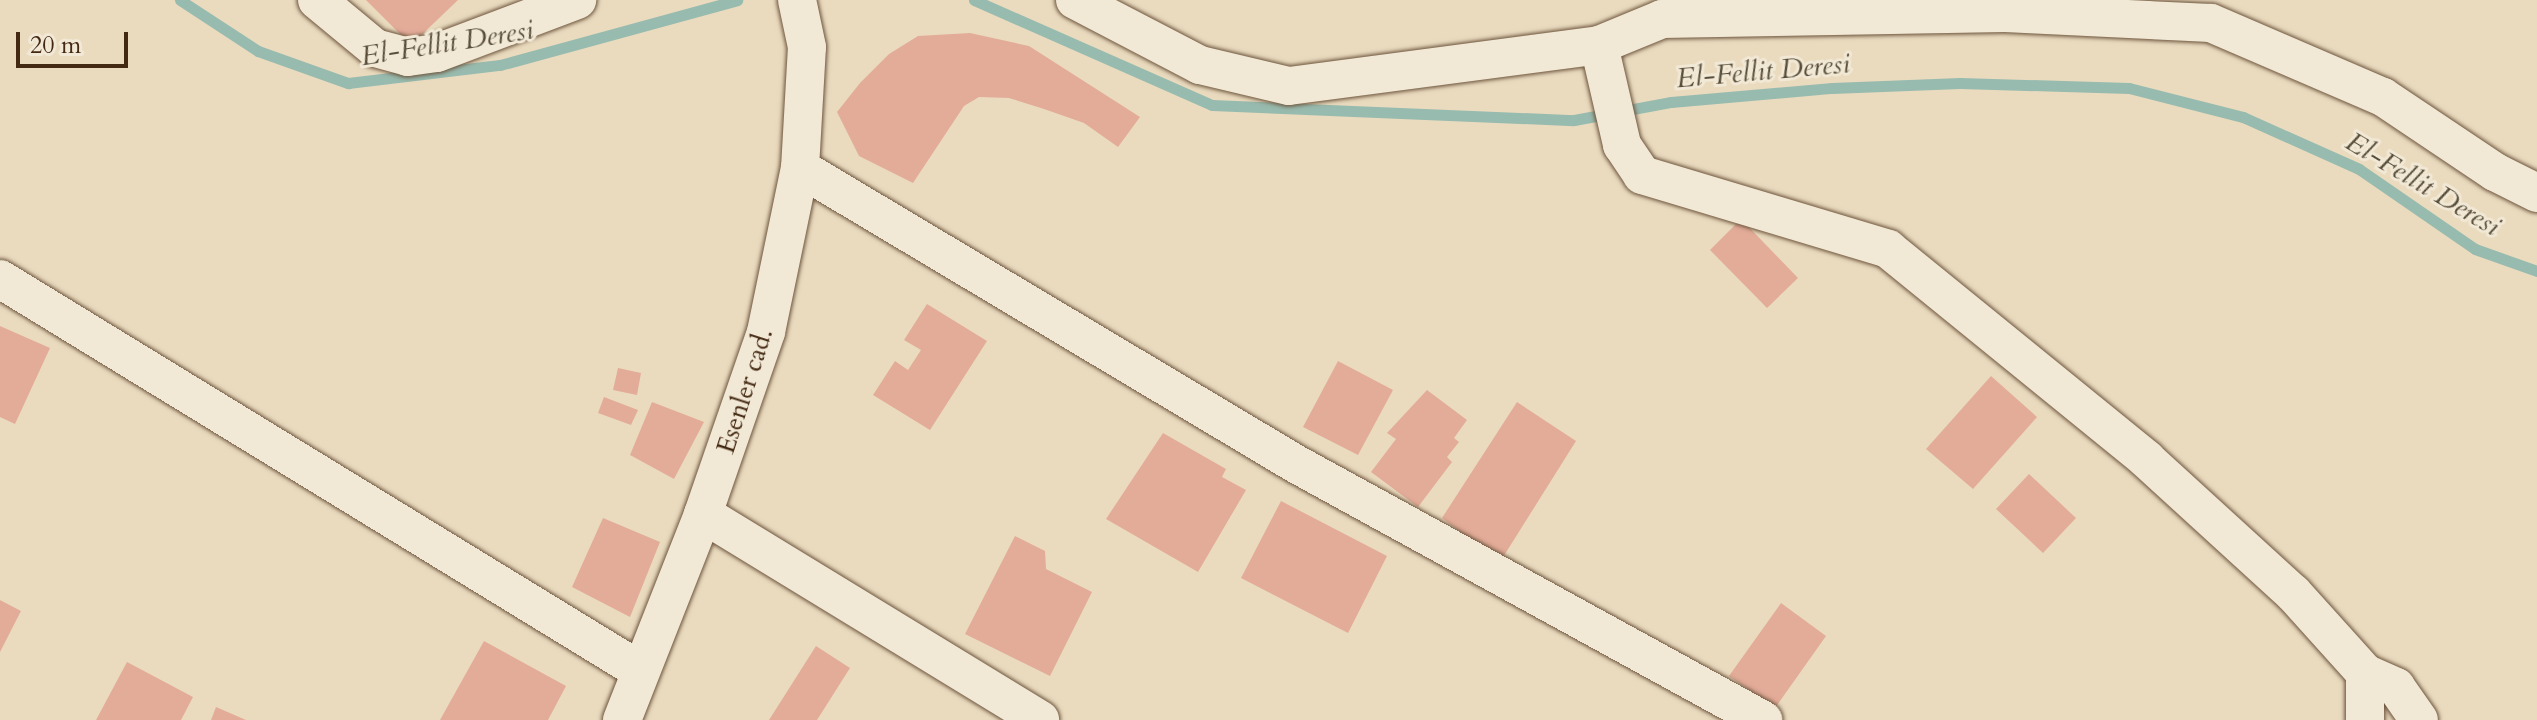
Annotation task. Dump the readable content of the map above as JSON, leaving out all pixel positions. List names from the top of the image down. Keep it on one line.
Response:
{"streets":{"street":["Esenler cad."]},"water":["El-Fellit Deresi"],"scale_bar":"20 m"}
